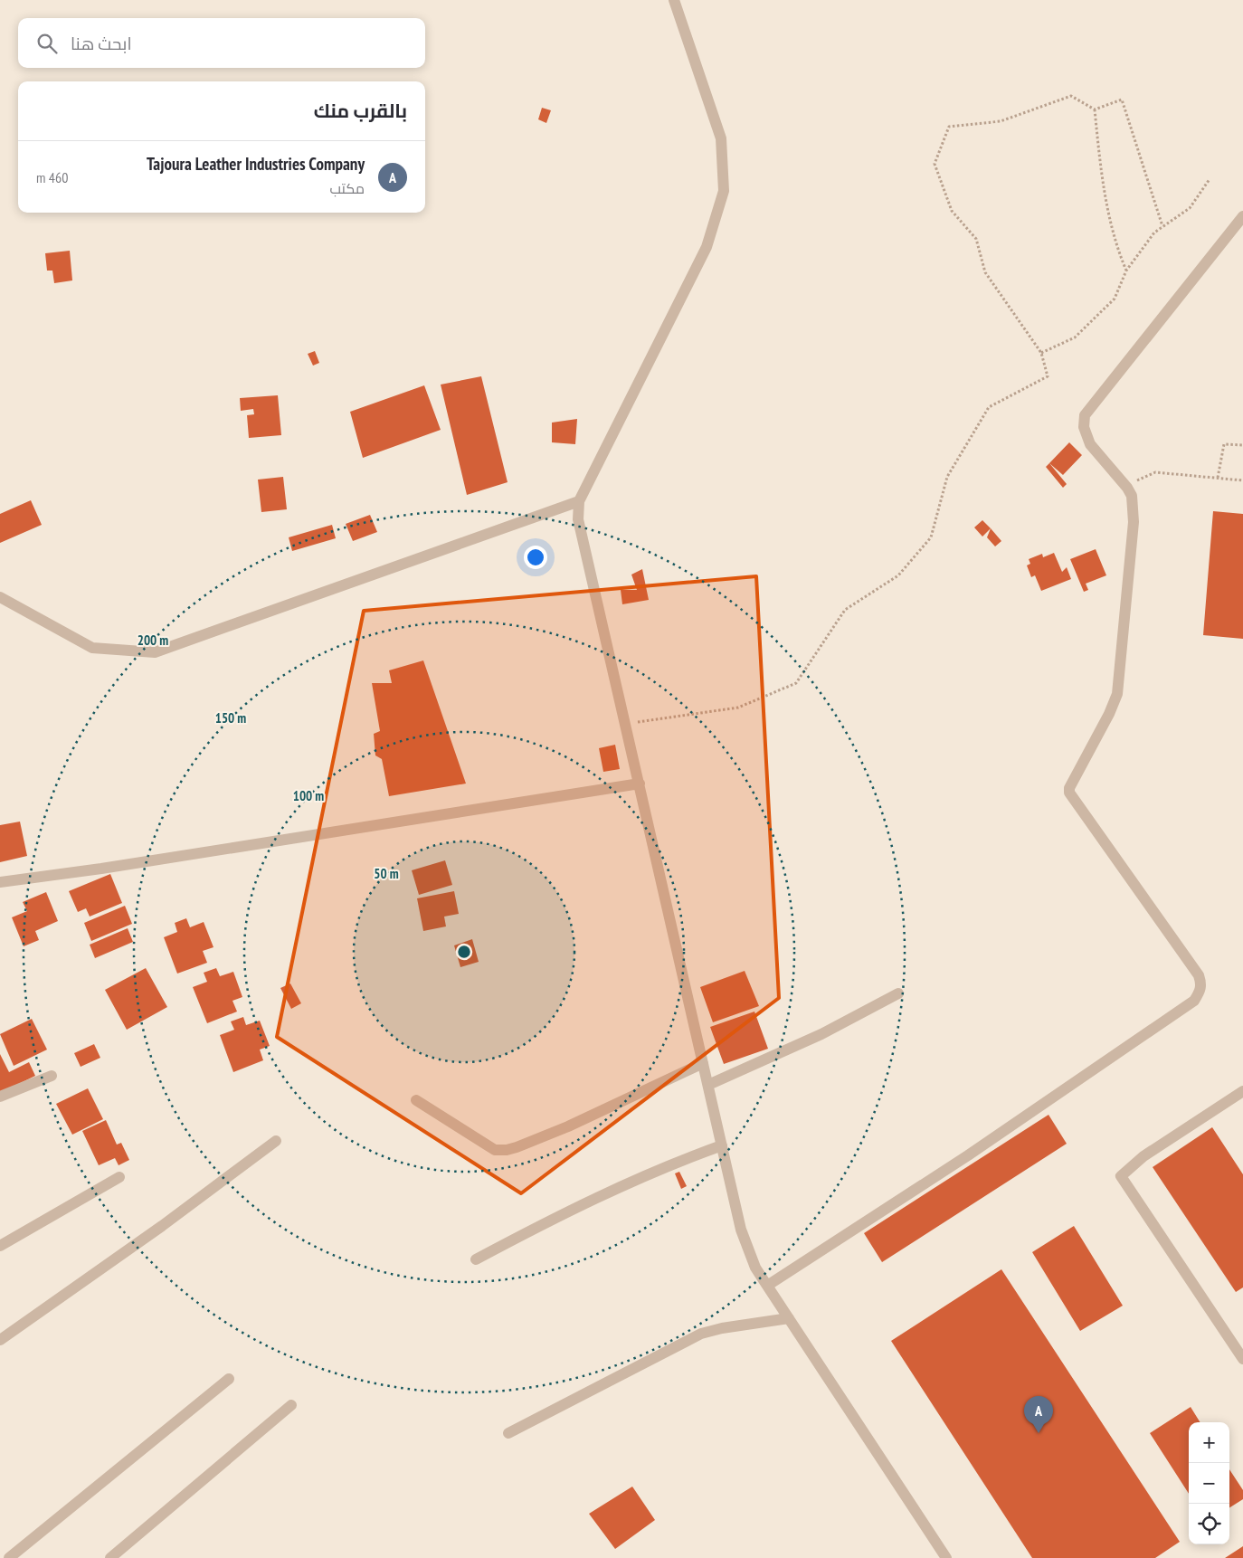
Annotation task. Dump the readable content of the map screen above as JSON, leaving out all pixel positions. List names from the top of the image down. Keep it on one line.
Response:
{"page":{"search":"ابحث هنا","heading":"بالقرب منك","list":[{"mark":"A","name":"Tajoura Leather Industries Company","note":"مكتب","value":"460 m"}],"pins":"A","map_buttons":["+","−"]},"rings":["200 m","150 m","100 m","50 m"]}
